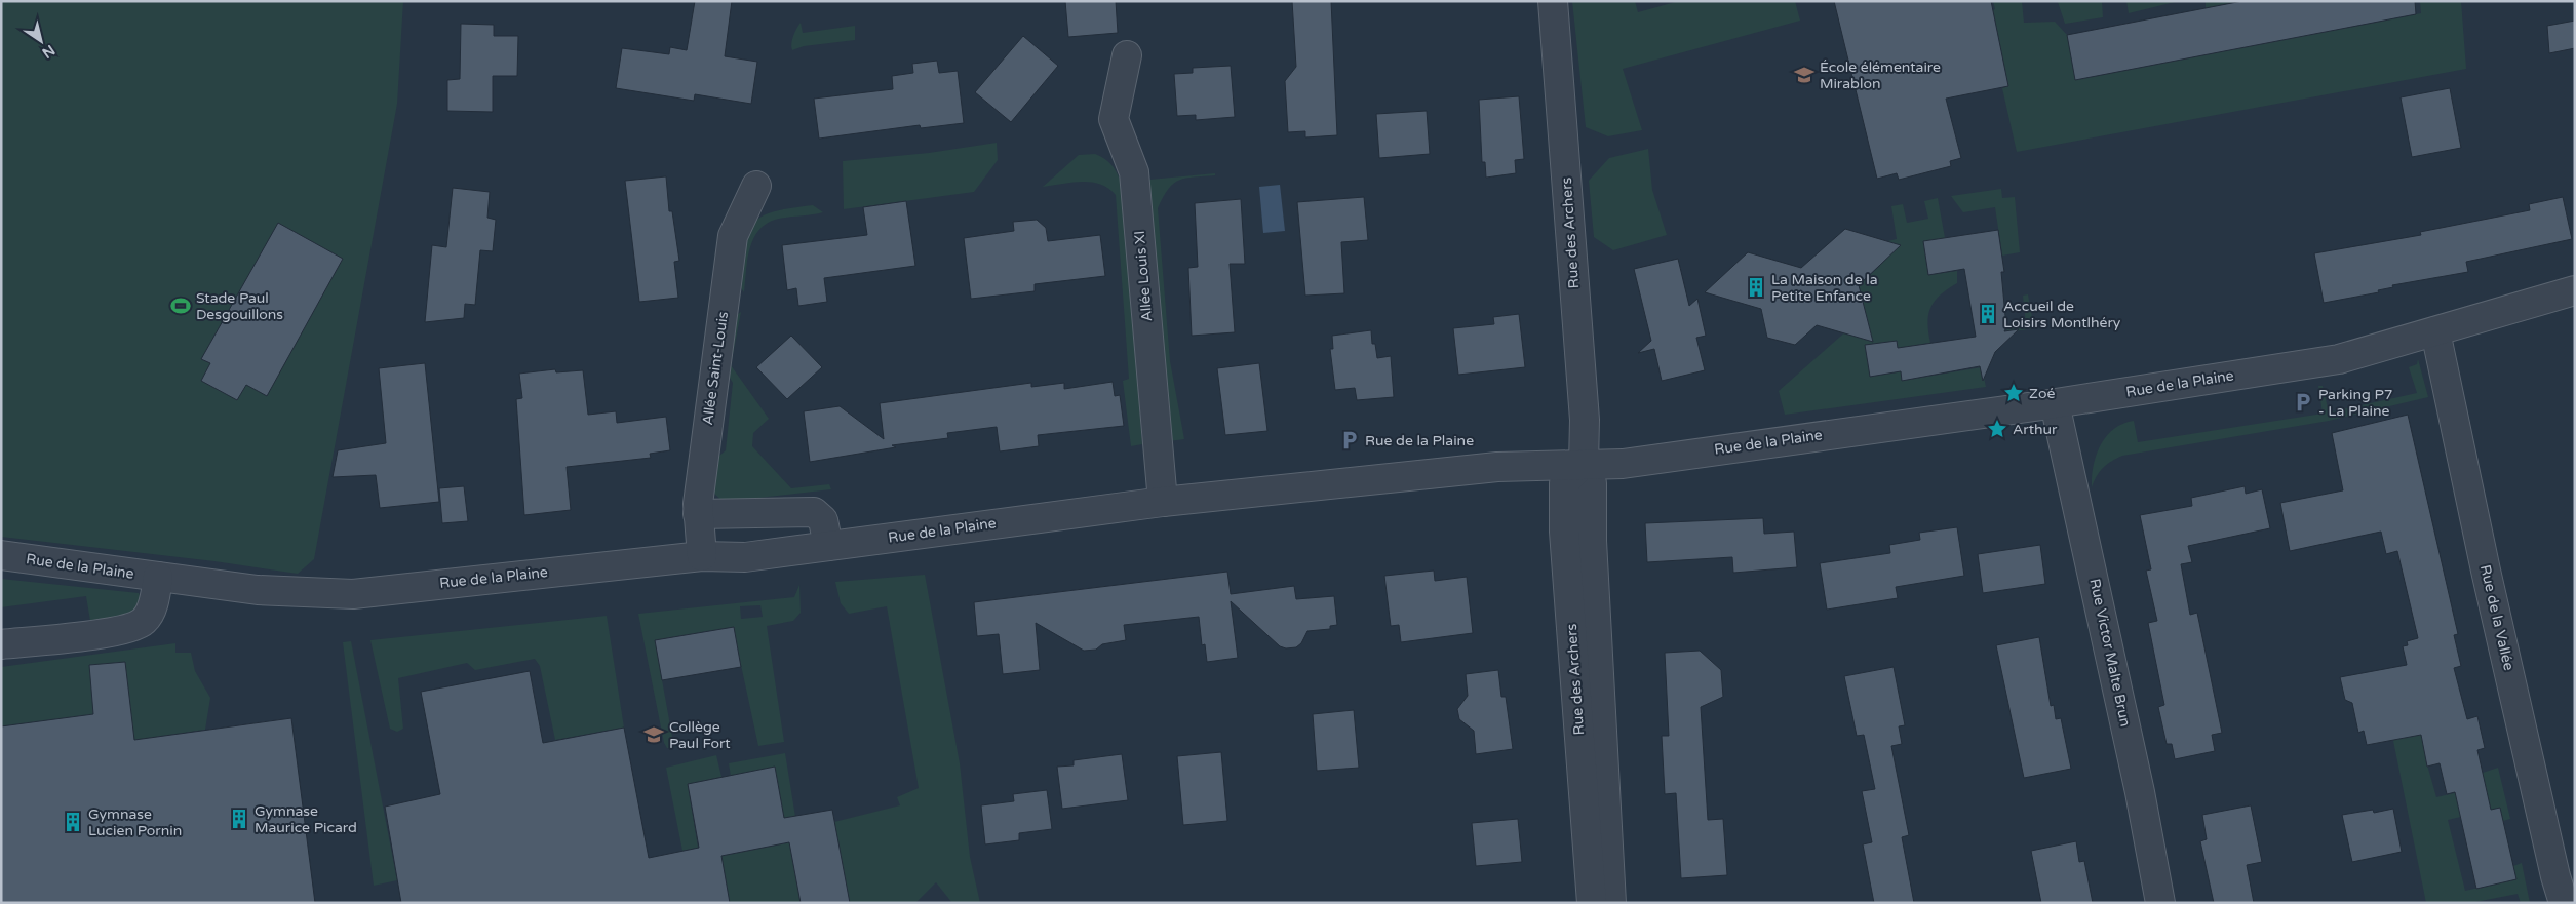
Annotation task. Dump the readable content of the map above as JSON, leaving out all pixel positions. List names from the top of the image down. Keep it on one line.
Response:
{"streets":{"street":["Rue des Archers","Allée Louis XI","Allée Saint-Louis","Rue de la Plaine","Rue de la Vallée","Rue Victor Malte Brun"]},"crossings":[["Rue des Archers","Rue de la Plaine"],["Allée Louis XI","Rue de la Plaine"],["Allée Saint-Louis","Rue de la Plaine"],["Rue de la Plaine","Rue de la Vallée"],["Rue de la Plaine","Rue Victor Malte Brun"]],"places":{"school or university":["École élémentaire Mirablon","Collège Paul Fort"],"building":["La Maison de la Petite Enfance","Accueil de Loisirs Montlhéry","Gymnase Maurice Picard","Gymnase Lucien Pornin"],"sports":["Stade Paul Desgouillons"],"place":["Zoé","Arthur"],"parking":["Parking P7 - La Plaine","Rue de la Plaine"]},"north":"bottom right"}
